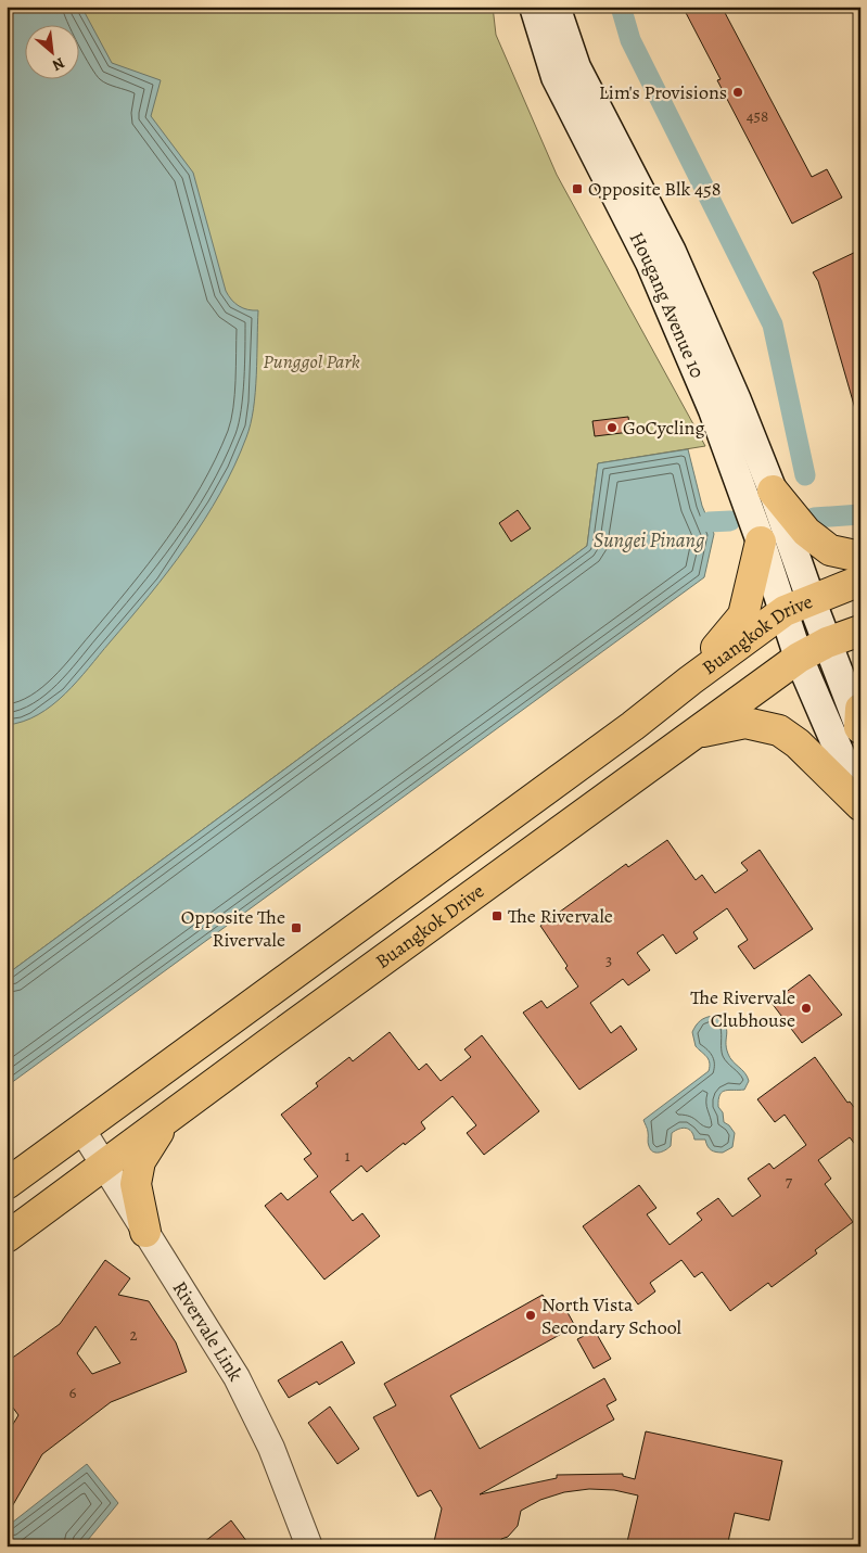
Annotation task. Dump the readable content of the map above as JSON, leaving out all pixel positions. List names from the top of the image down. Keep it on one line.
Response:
{"streets":{"main road":["Hougang Avenue 10","Buangkok Drive"],"street":["Rivervale Link"]},"crossings":[["Hougang Avenue 10","Buangkok Drive"],["Buangkok Drive","Rivervale Link"]],"water":["Sungei Pinang"],"parks":["Punggol Park"],"places":{"other":["Lim's Provisions","GoCycling","The Rivervale Clubhouse","North Vista Secondary School"],"transit":["Opposite Blk 458","The Rivervale","Opposite The Rivervale"]},"house_numbers":["458","3","1","7","2","6"],"north":"bottom right"}
